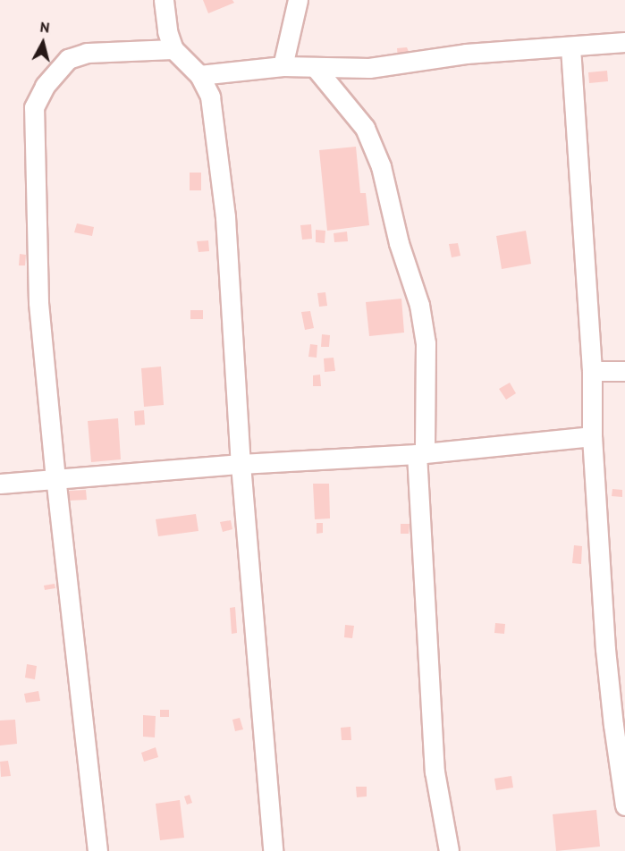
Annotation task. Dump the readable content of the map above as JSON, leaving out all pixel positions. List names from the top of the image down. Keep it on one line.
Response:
{"north":"top"}
